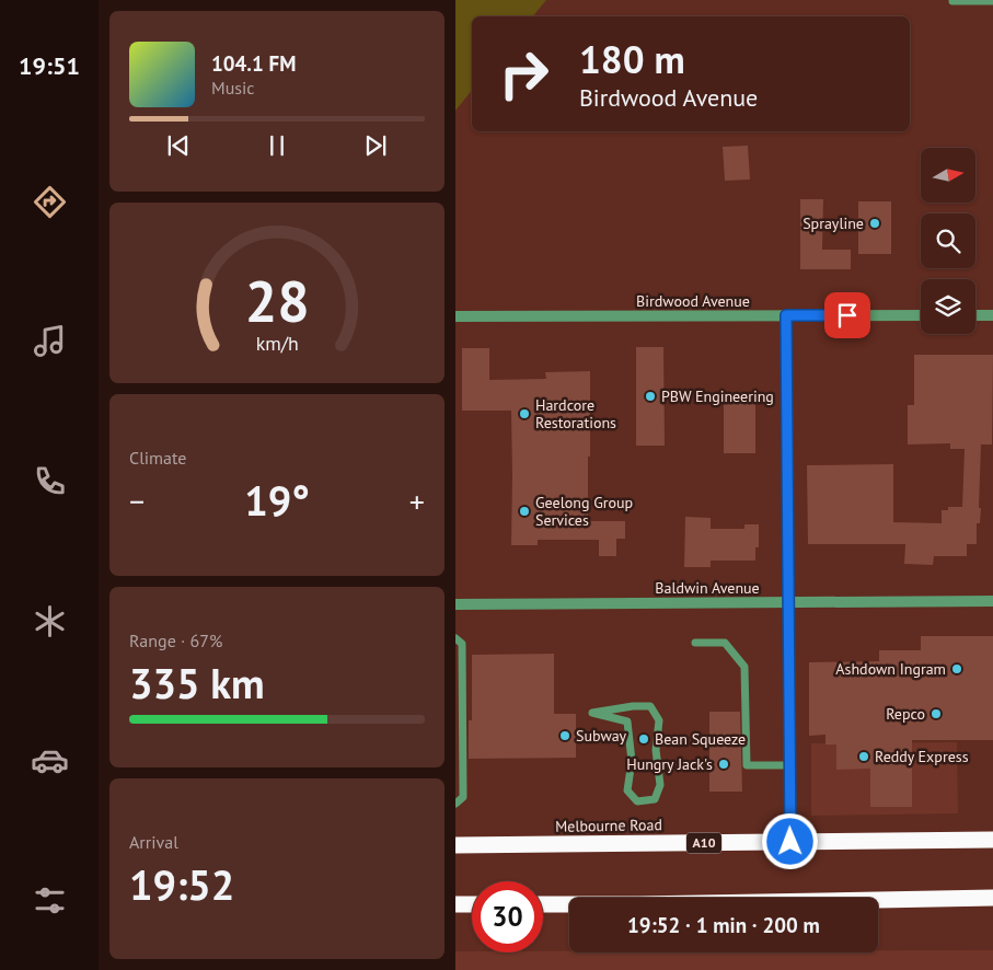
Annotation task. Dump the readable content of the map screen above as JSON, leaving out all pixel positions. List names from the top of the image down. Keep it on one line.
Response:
{"streets":{"highway":["Melbourne Road","A10"],"street":["Birdwood Avenue","Baldwin Avenue"]},"places":["Sprayline","PBW Engineering","Hardcore Restorations","Geelong Group Services","Ashdown Ingram","Repco","Subway","Bean Squeeze","Reddy Express","Hungry Jack's"],"north":"right","page":{"tabs":"19:51","turn":["180 m","Birdwood Avenue"],"song":["104.1 FM","Music"],"tile":["Climate",["Range · 67%","335 km"],["Arrival","19:52"]],"heat":["−","19°","+"],"limit":"30","trip":"19:52 · 1 min · 200 m","gauge":["28","km/h"]}}
